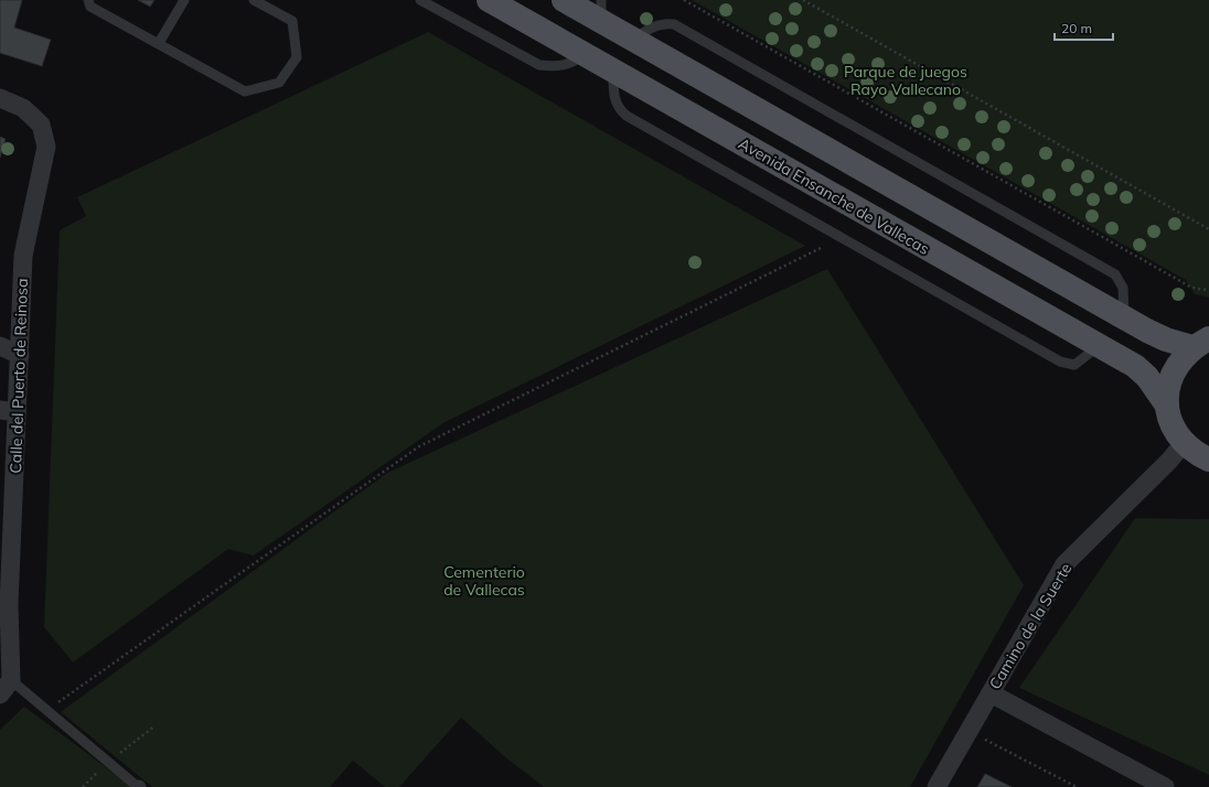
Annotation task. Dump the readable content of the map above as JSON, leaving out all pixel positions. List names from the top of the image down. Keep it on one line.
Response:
{"streets":{"main road":["Avenida Ensanche de Vallecas"],"street":["Calle del Puerto de Reinosa","Camino de la Suerte"]},"crossings":[["Avenida Ensanche de Vallecas","Camino de la Suerte"]],"parks":["Parque de juegos Rayo Vallecano","Cementerio de Vallecas"],"scale_bar":"20 m"}
